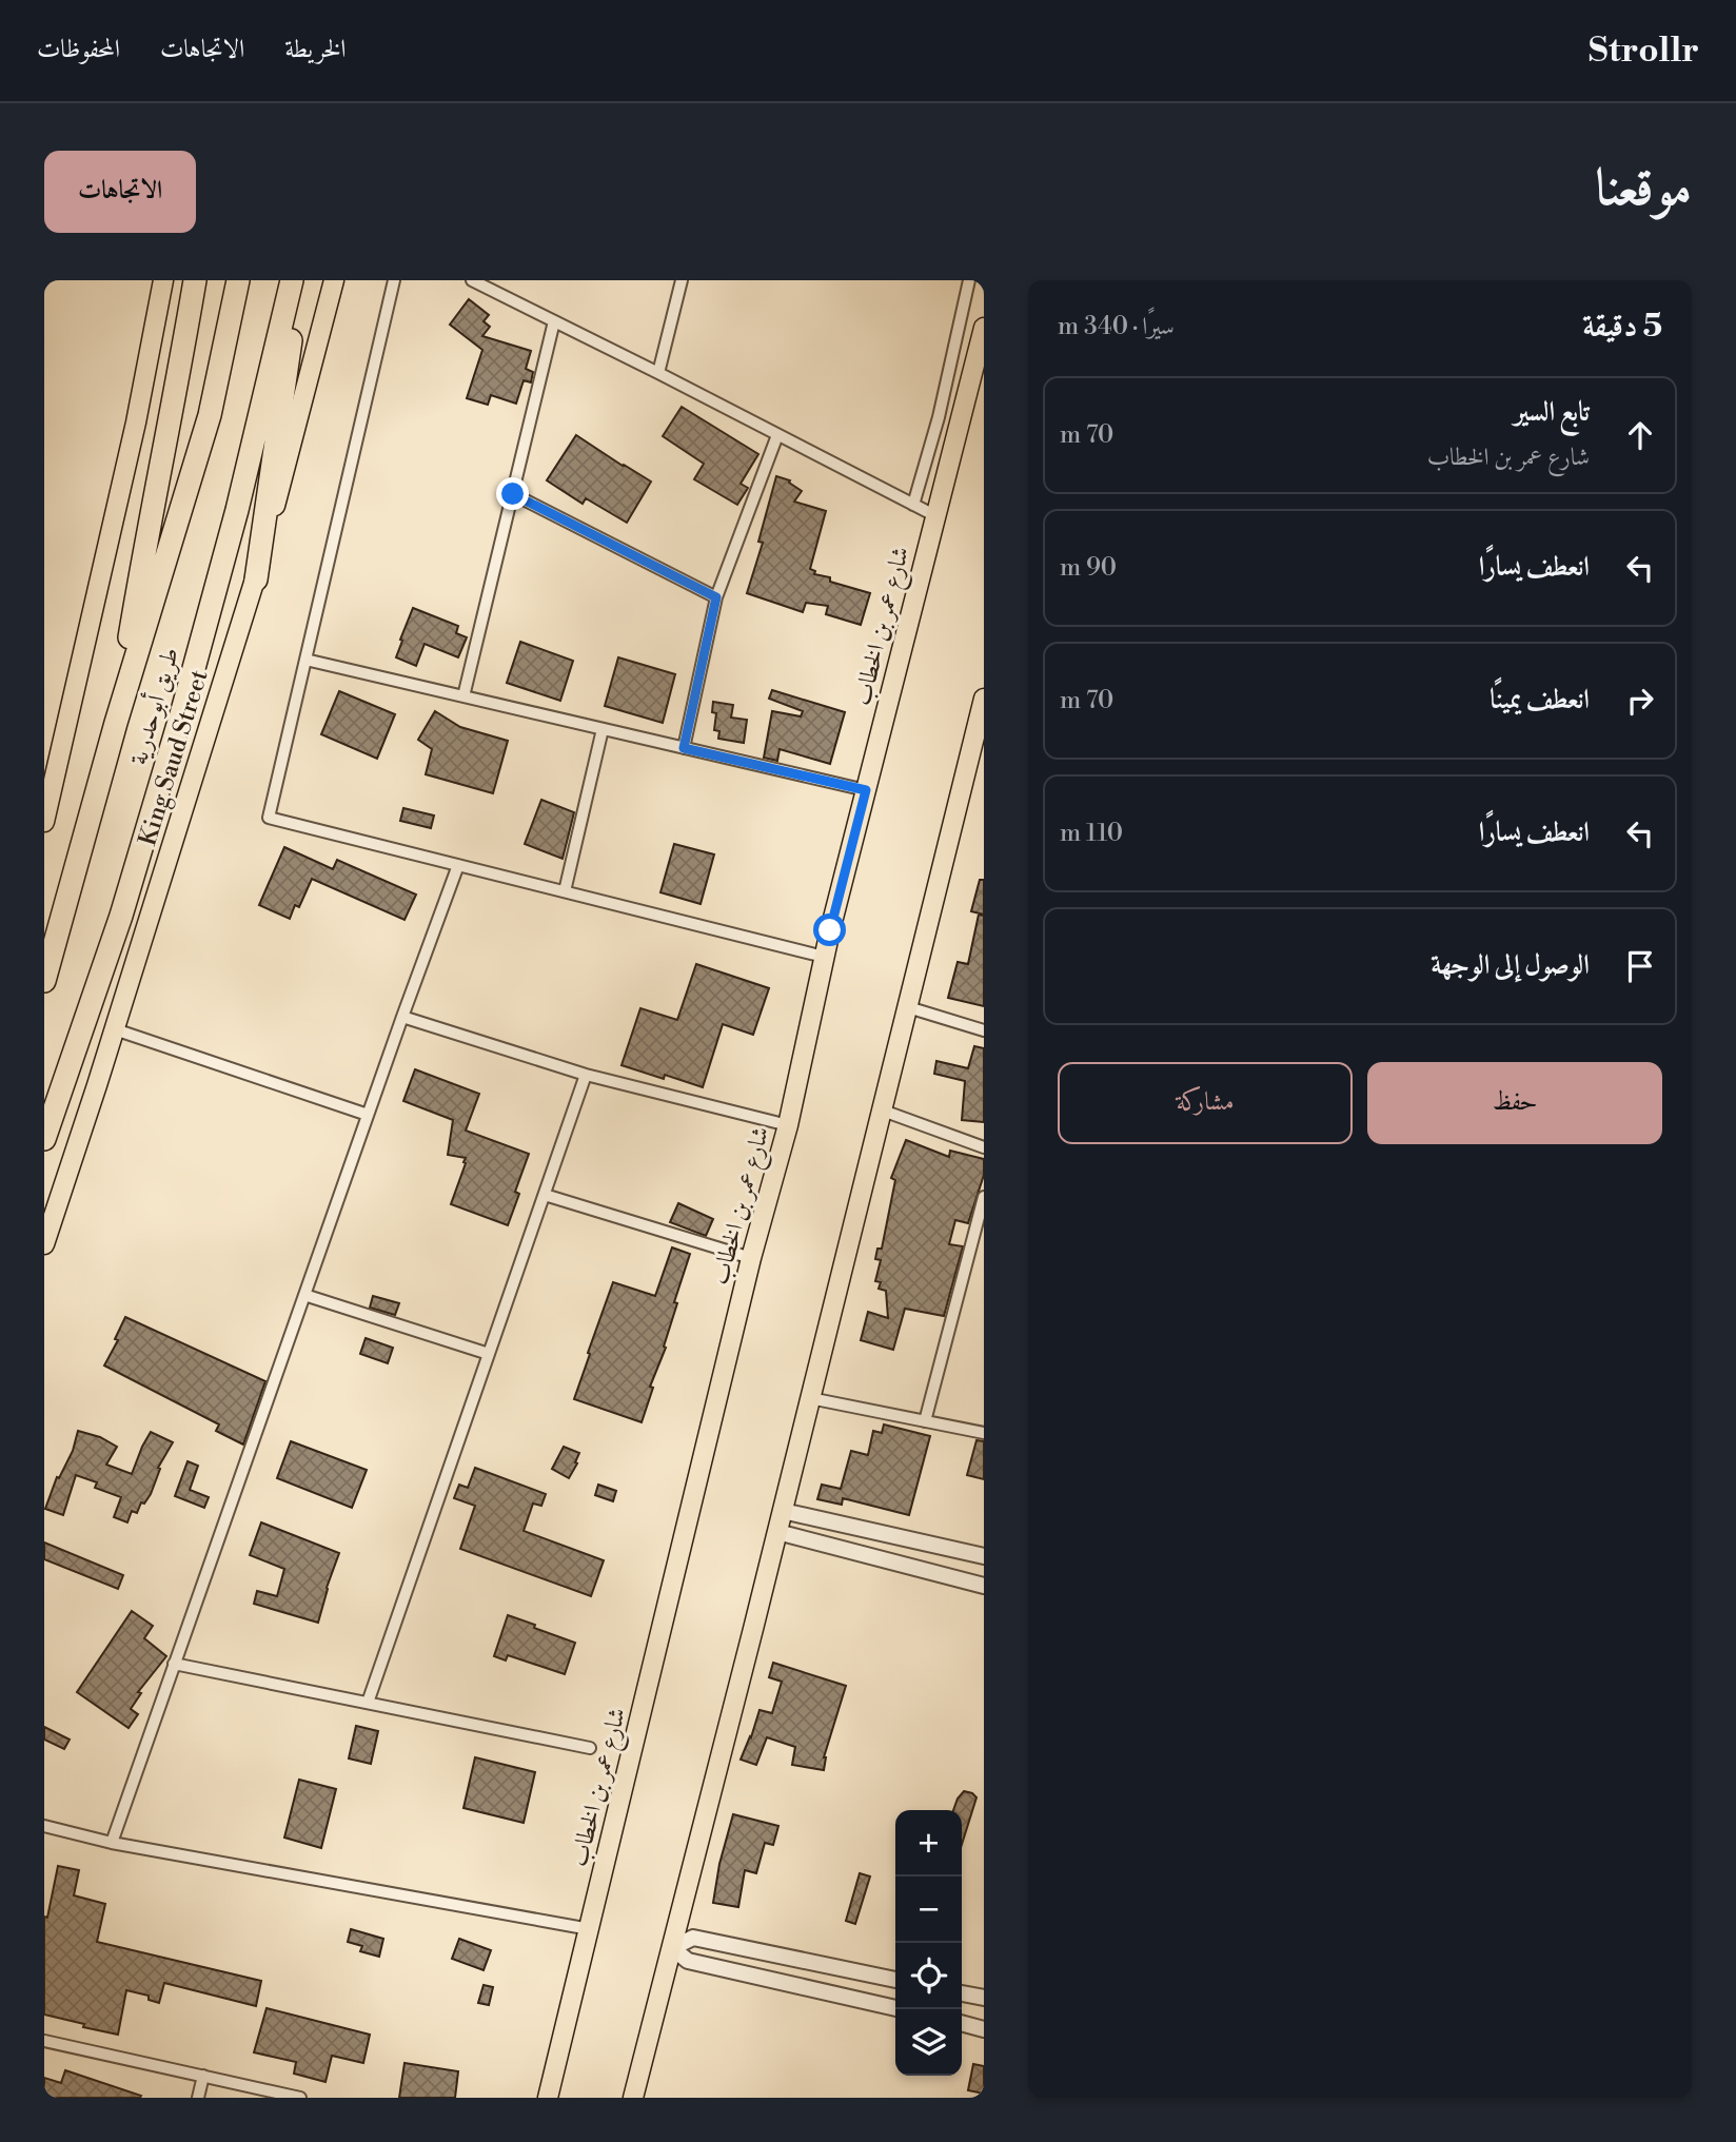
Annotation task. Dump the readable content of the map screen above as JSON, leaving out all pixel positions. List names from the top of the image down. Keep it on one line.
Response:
{"streets":{"highway":["طريق أبوحدرية"],"main road":["شارع عمر بن الخطاب","King Saud Street"]},"page":{"header":"Strollr","nav":["الخريطة","الاتجاهات","المحفوظات"],"title":"موقعنا","buttons":["الاتجاهات",["حفظ","مشاركة"]],"heading":["5 دقيقة","سيرًا · 340 m"],"list":[["تابع السير","شارع عمر بن الخطاب","70 m"],["انعطف يسارًا","90 m"],["انعطف يمينًا","70 m"],["انعطف يسارًا","110 m"],"الوصول إلى الوجهة"],"map_buttons":["+","−"]}}
